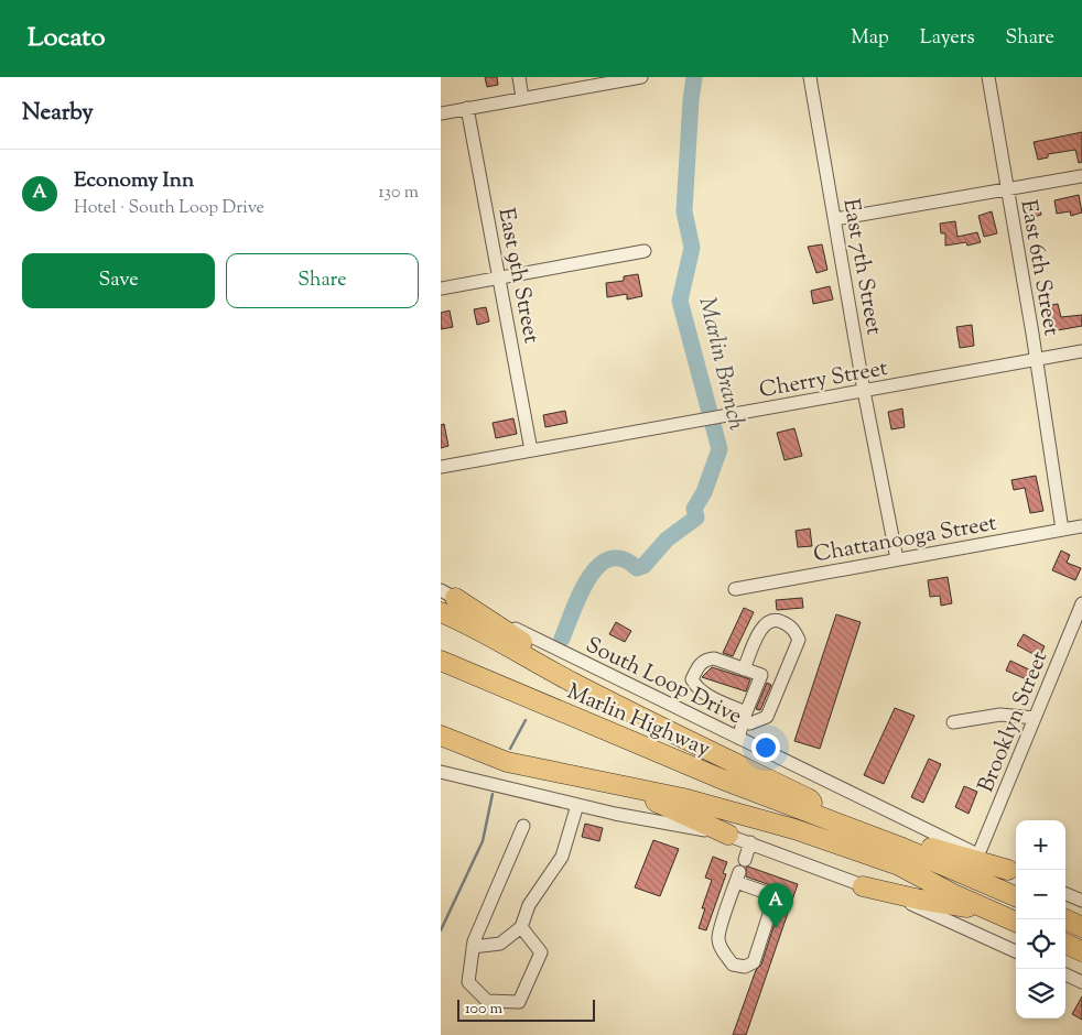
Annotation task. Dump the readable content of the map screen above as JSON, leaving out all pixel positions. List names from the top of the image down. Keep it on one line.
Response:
{"streets":{"highway":["Marlin Highway"],"street":["East 7th Street","East 6th Street","East 9th Street","Cherry Street","Chattanooga Street","South Loop Drive","Brooklyn Street"]},"crossings":[["East 7th Street","Cherry Street"],["East 7th Street","Chattanooga Street"],["East 6th Street","Cherry Street"],["East 6th Street","Chattanooga Street"],["East 9th Street","Cherry Street"],["South Loop Drive","Brooklyn Street"]],"water":["Marlin Branch"],"scale_bar":"100 m","page":{"header":"Locato","nav":["Map","Layers","Share"],"heading":"Nearby","list":[{"mark":"A","name":"Economy Inn","note":"Hotel · South Loop Drive","value":"130 m"}],"buttons":["Save","Share"],"map_buttons":["+","−"],"pins":"A","scale":"100 m"}}
